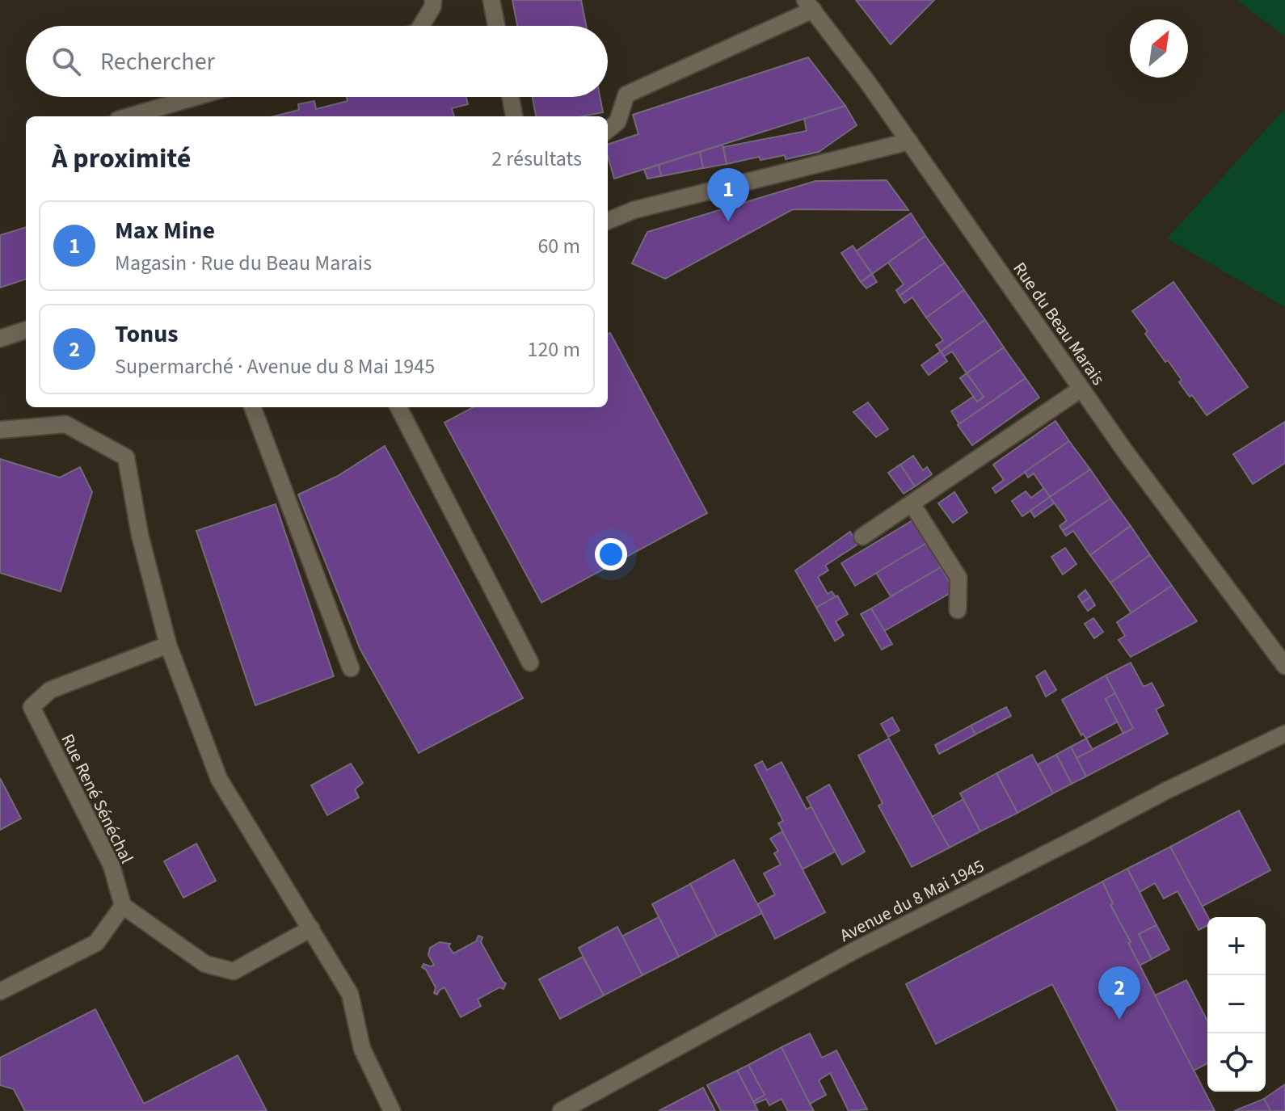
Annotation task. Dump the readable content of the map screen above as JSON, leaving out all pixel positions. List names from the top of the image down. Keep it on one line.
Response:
{"streets":{"street":["Rue du Beau Marais","Rue René Sénéchal","Avenue du 8 Mai 1945"]},"north":"top right","page":{"search":"Rechercher","heading":["À proximité","2 résultats"],"pins":["1","2"],"list":[{"mark":"1","name":"Max Mine","note":"Magasin · Rue du Beau Marais","value":"60 m"},{"mark":"2","name":"Tonus","note":"Supermarché · Avenue du 8 Mai 1945","value":"120 m"}],"map_buttons":["+","−"]}}
